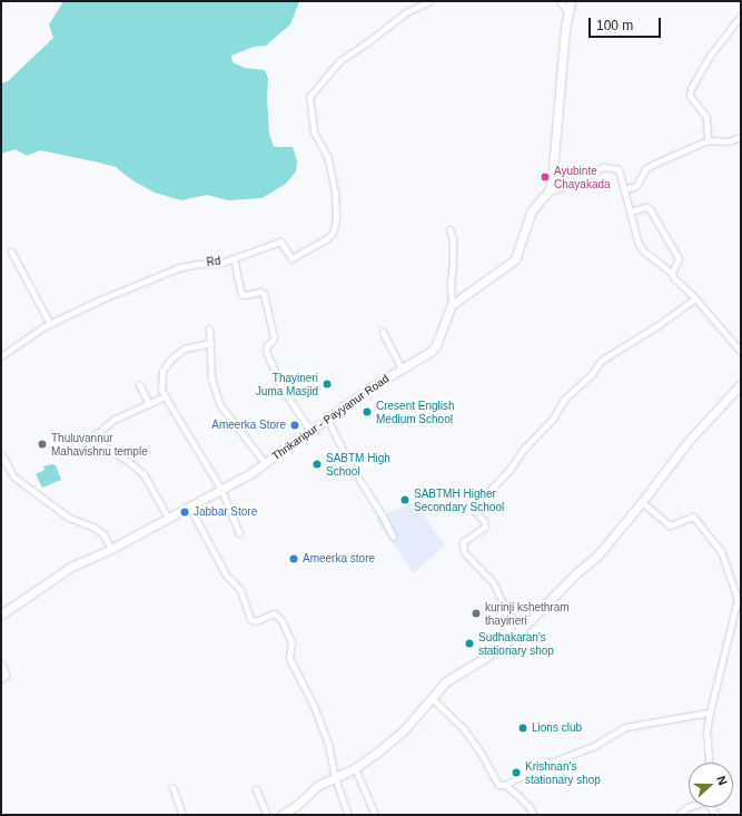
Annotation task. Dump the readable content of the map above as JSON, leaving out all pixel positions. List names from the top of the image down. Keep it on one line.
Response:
{"streets":{"main road":["Thrikaripur - Payyanur Road"],"street":["Rd"]},"crossings":[["Rd","Thrikaripur - Payyanur Road"]],"places":["Ayubinte Chayakada","Thayineri Juma Masjid","Cresent English Medium School","Ameerka Store","Thuluvannur Mahavishnu temple","SABTM High School","SABTMH Higher Secondary School","Jabbar Store","Ameerka store","kurinji kshethram thayineri","Sudhakaran's stationary shop","Lions club","Krishnan's stationary shop"],"scale_bar":"100 m","north":"right"}
